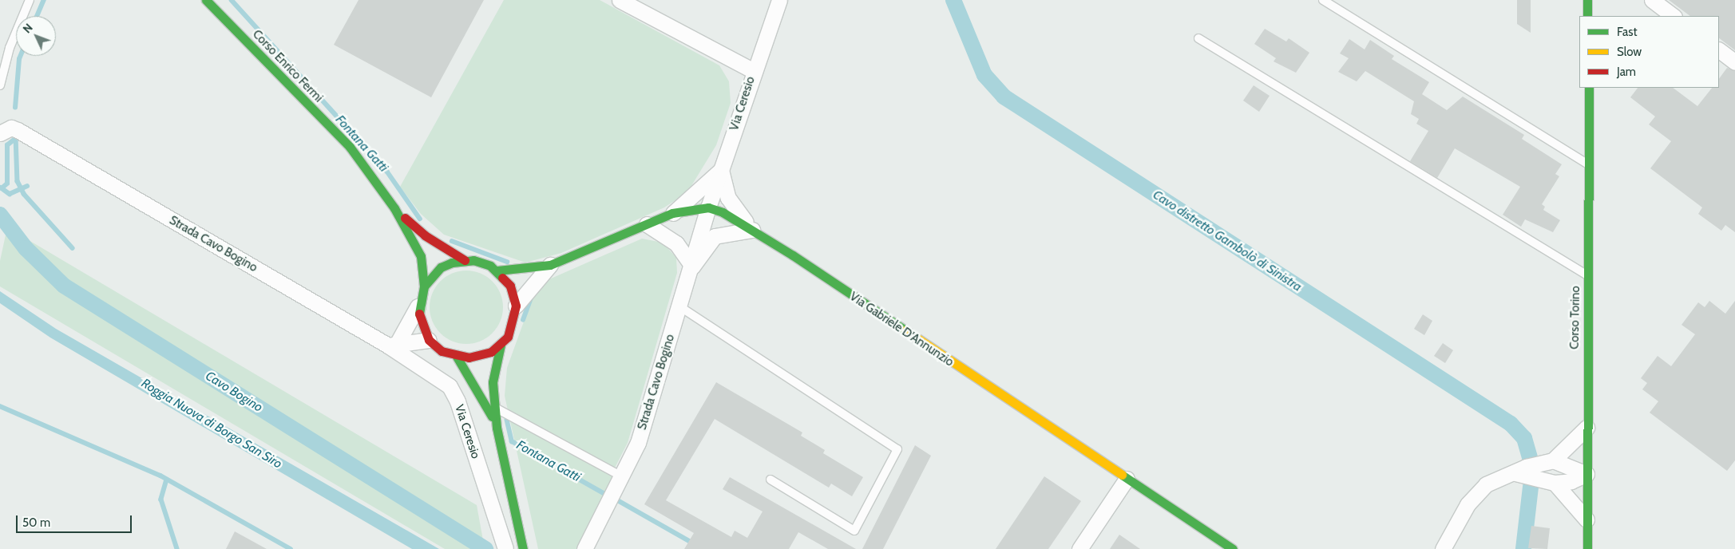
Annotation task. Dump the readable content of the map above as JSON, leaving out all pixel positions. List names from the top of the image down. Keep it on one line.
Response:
{"streets":{"main road":["Corso Enrico Fermi","Corso Torino","Via Gabriele D'Annunzio"],"street":["Via Ceresio","Strada Cavo Bogino"]},"crossings":[["Via Ceresio","Strada Cavo Bogino"],["Via Ceresio","Via Gabriele D'Annunzio"],["Strada Cavo Bogino","Via Gabriele D'Annunzio"]],"water":["Fontana Gatti","Cavo distretto Gambolò di Sinistra","Cavo Bogino","Roggia Nuova di Borgo San Siro"],"legend":["Fast","Slow","Jam"],"scale_bar":"50 m","north":"top left"}
